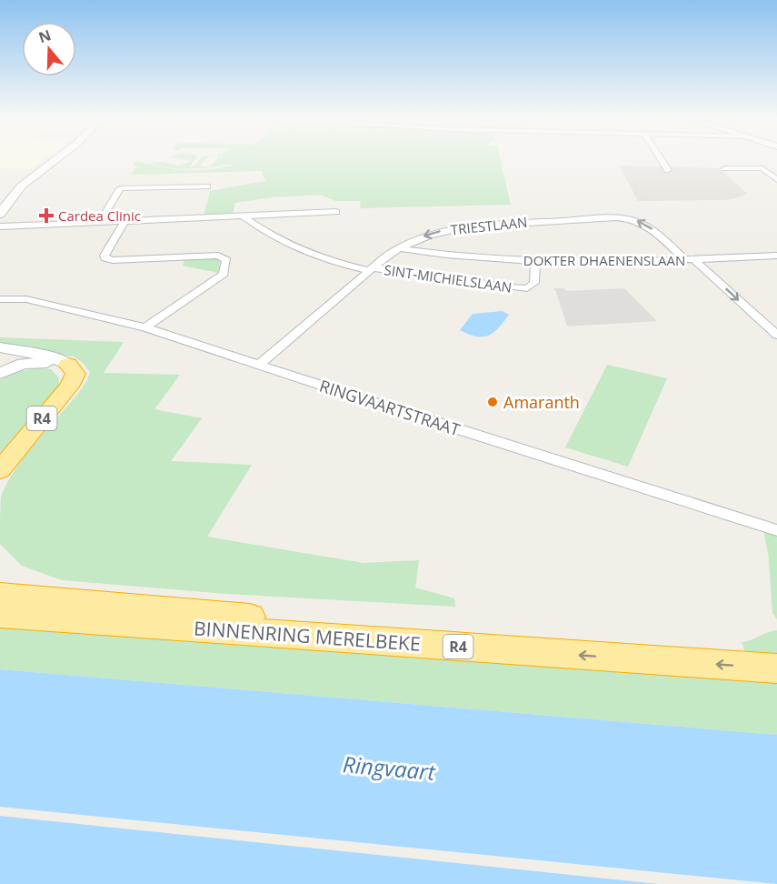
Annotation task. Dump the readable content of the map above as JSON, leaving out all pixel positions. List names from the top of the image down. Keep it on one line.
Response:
{"streets":{"highway":["R4","BINNENRING MERELBEKE"],"street":["TRIESTLAAN","DOKTER DHAENENSLAAN","SINT-MICHIELSLAAN","RINGVAARTSTRAAT"]},"crossings":[["TRIESTLAAN","DOKTER DHAENENSLAAN"],["TRIESTLAAN","SINT-MICHIELSLAAN"],["TRIESTLAAN","RINGVAARTSTRAAT"],["DOKTER DHAENENSLAAN","SINT-MICHIELSLAAN"]],"one_way":["BINNENRING MERELBEKE"],"water":["Ringvaart"],"places":{"health":["Cardea Clinic"],"other":["Amaranth"]},"north":"top"}
